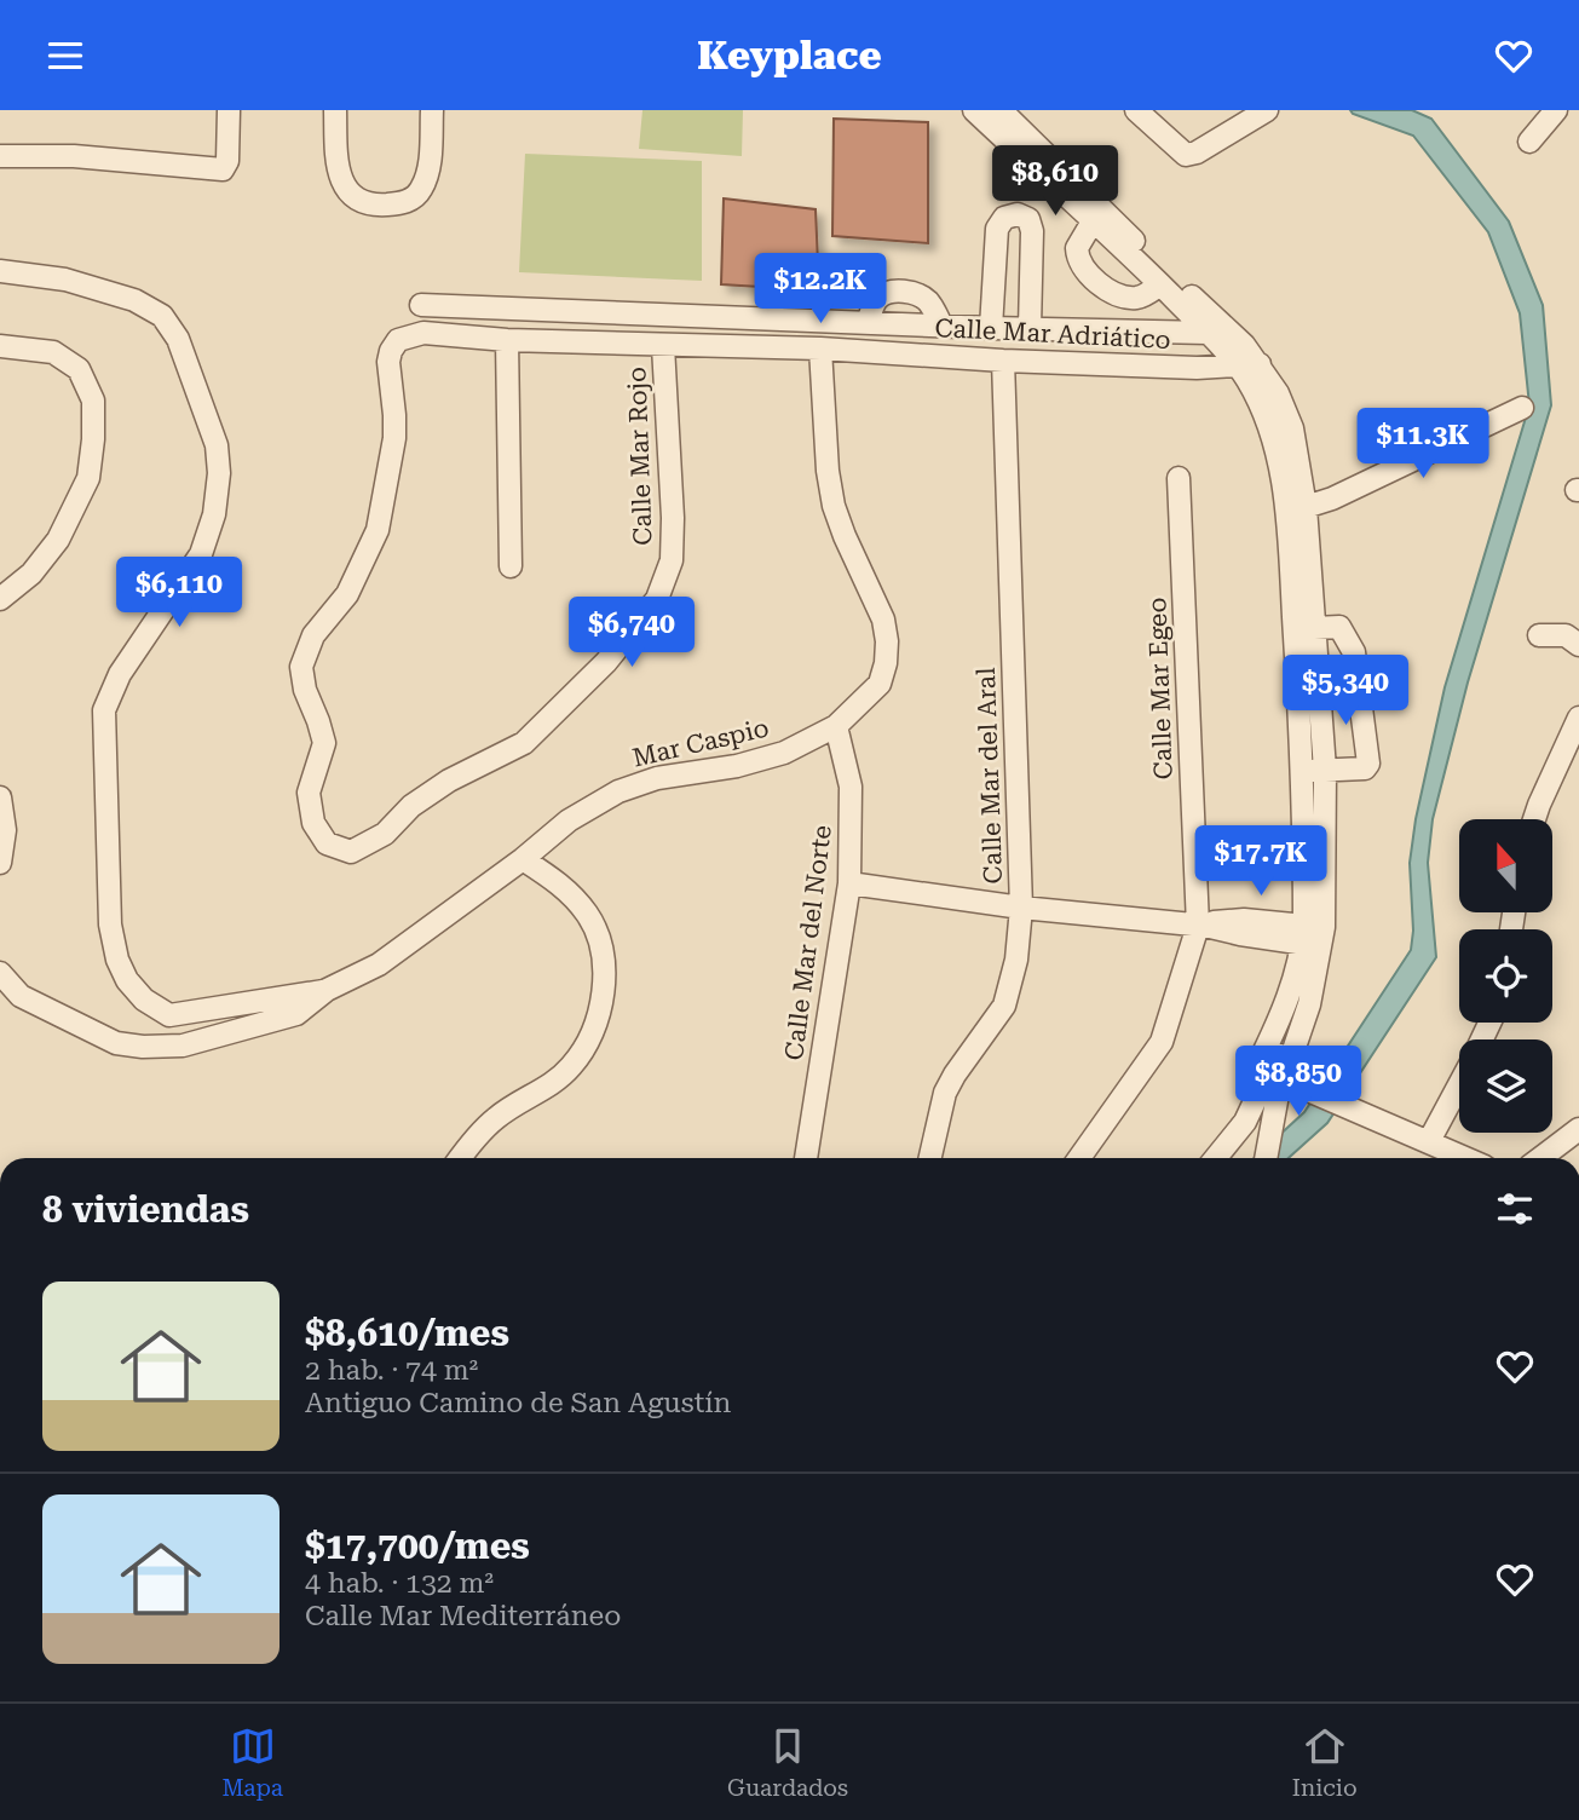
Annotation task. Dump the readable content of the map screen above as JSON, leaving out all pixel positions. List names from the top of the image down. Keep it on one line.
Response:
{"streets":{"street":["Calle Mar Adriático","Calle Mar Rojo","Calle Mar Egeo","Mar Caspio","Calle Mar del Aral","Calle Mar del Norte"]},"crossings":[["Calle Mar Adriático","Calle Mar Rojo"],["Calle Mar Adriático","Mar Caspio"],["Calle Mar Adriático","Calle Mar del Aral"],["Mar Caspio","Calle Mar del Norte"]],"north":"top","page":{"header":"Keyplace","price":["$8,610","$12.2K","$11.3K","$6,110","$6,740","$5,340","$17.7K","$8,850"],"heading":"8 viviendas","list":[{"name":"$8,610/mes","note":"2 hab. · 74 m² · Antiguo Camino de San Agustín"},{"name":"$17,700/mes","note":"4 hab. · 132 m² · Calle Mar Mediterráneo"}],"tabs":["Mapa","Guardados","Inicio"]}}
